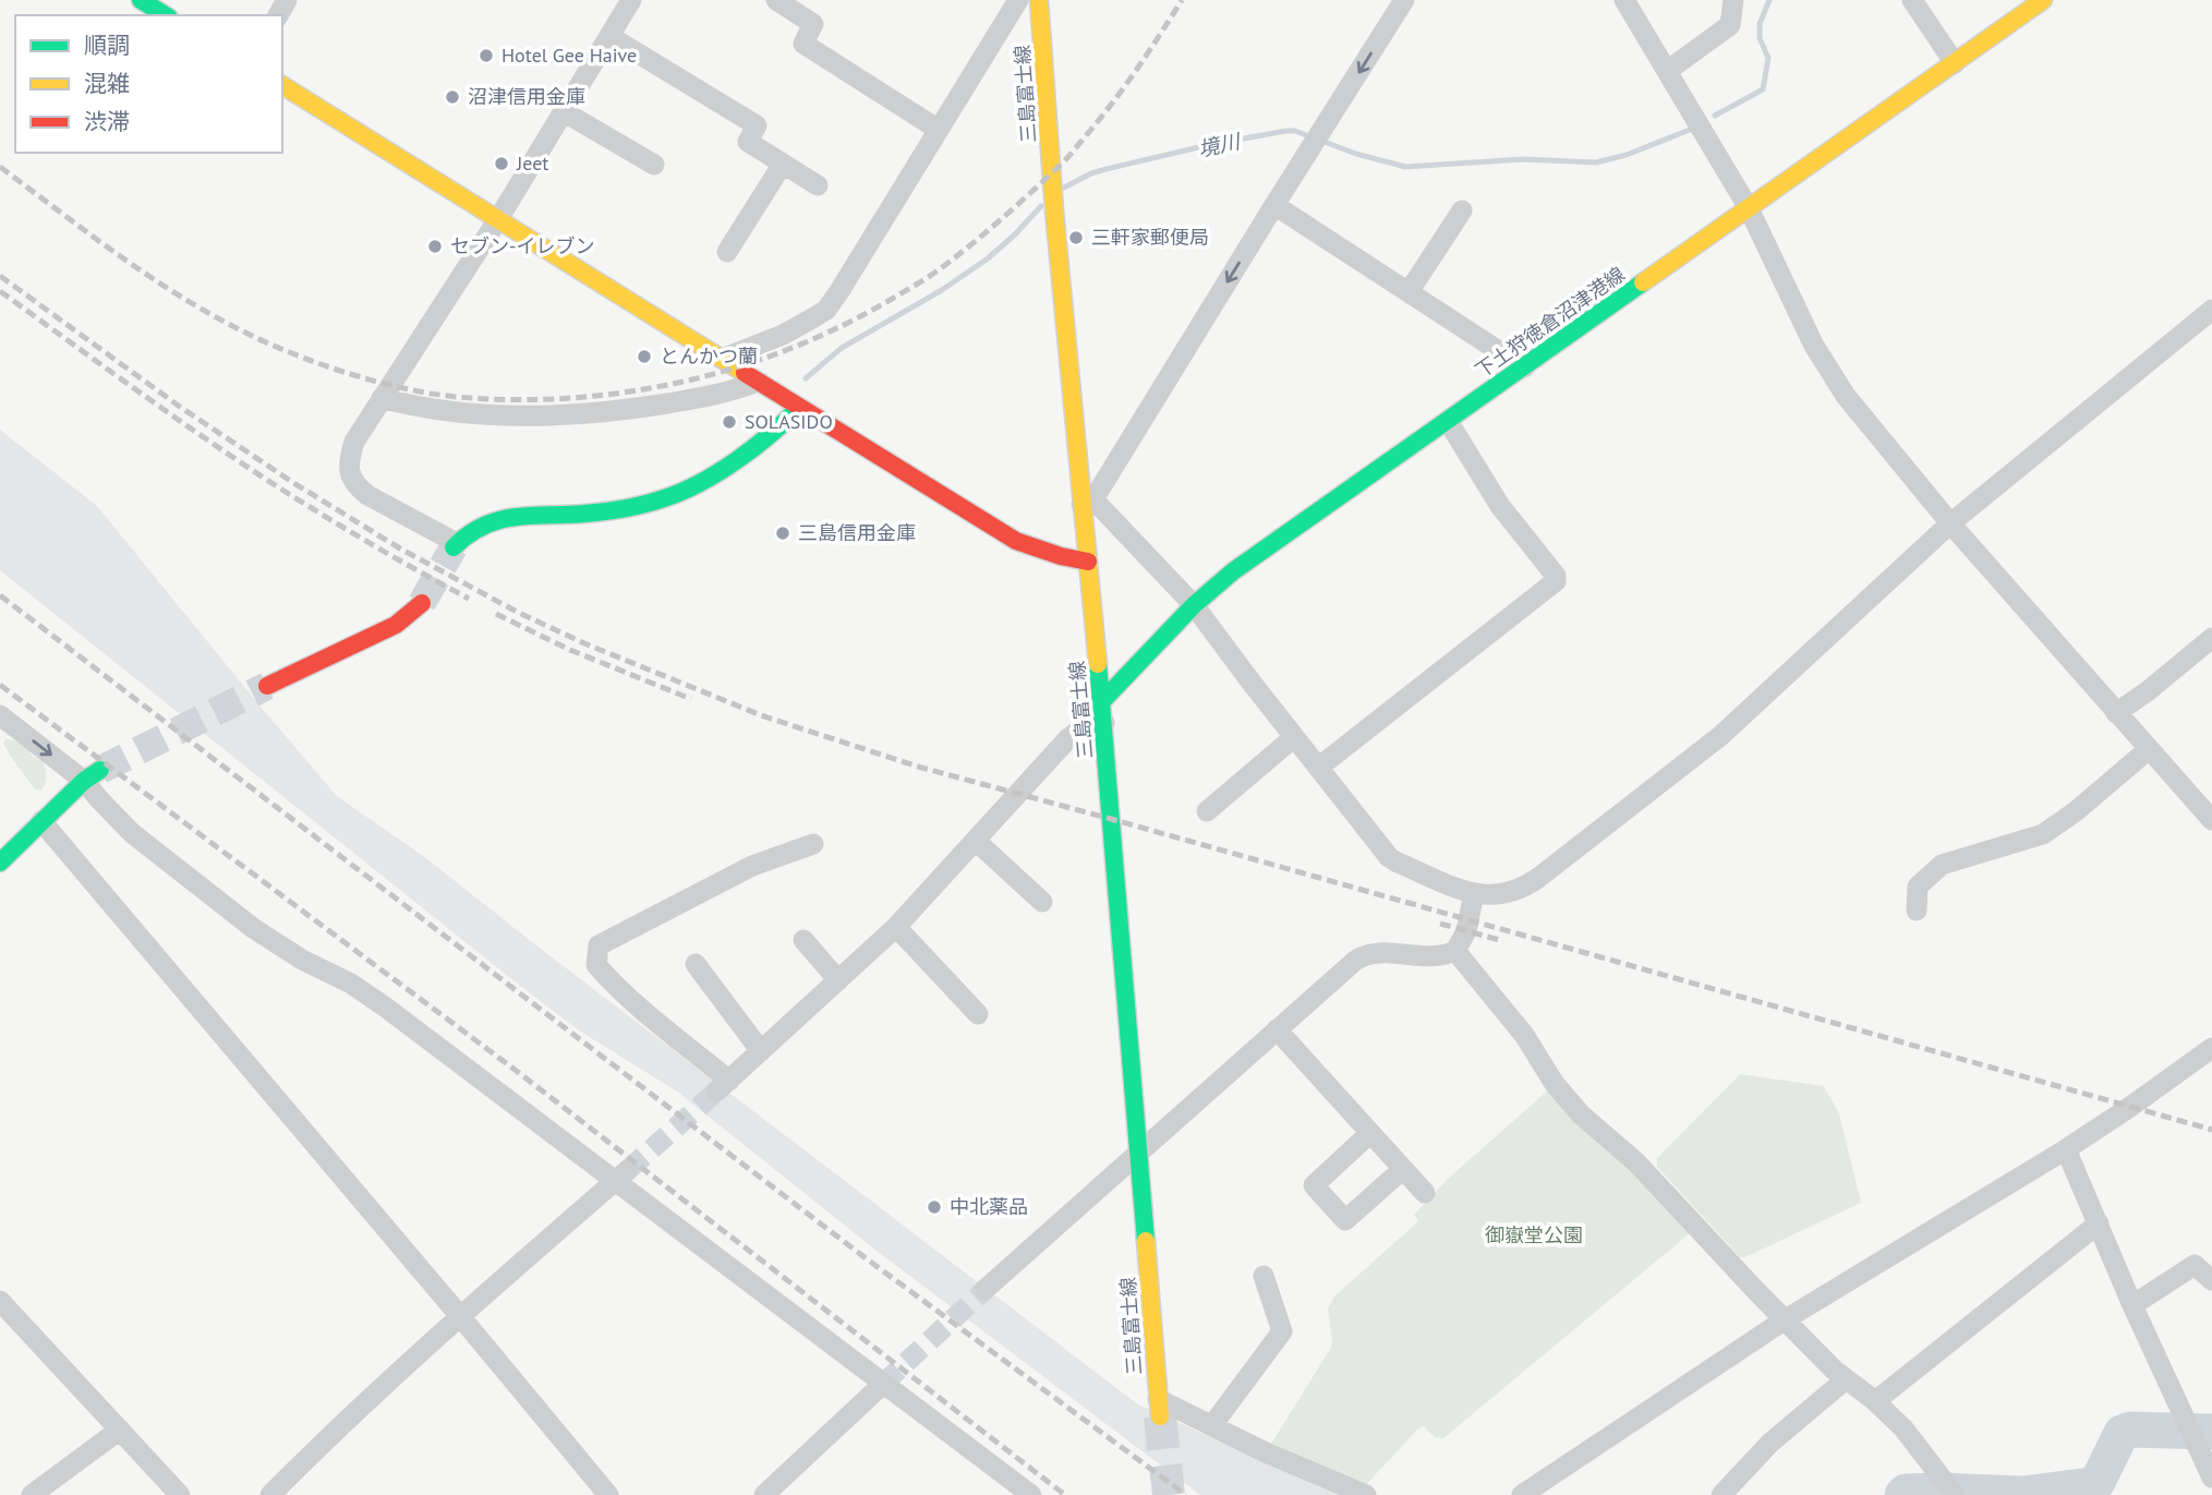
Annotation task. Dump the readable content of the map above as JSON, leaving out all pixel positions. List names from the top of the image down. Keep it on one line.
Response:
{"streets":{"main road":["三島富士線","下土狩徳倉沼津港線"]},"crossings":[["三島富士線","下土狩徳倉沼津港線"]],"water":["境川"],"parks":["御嶽堂公園"],"places":["Hotel Gee Haive","沼津信用金庫","Jeet","三軒家郵便局","セブン-イレブン","とんかつ蘭","SOLASIDO","三島信用金庫","中北薬品"],"legend":["順調","混雑","渋滞"]}
